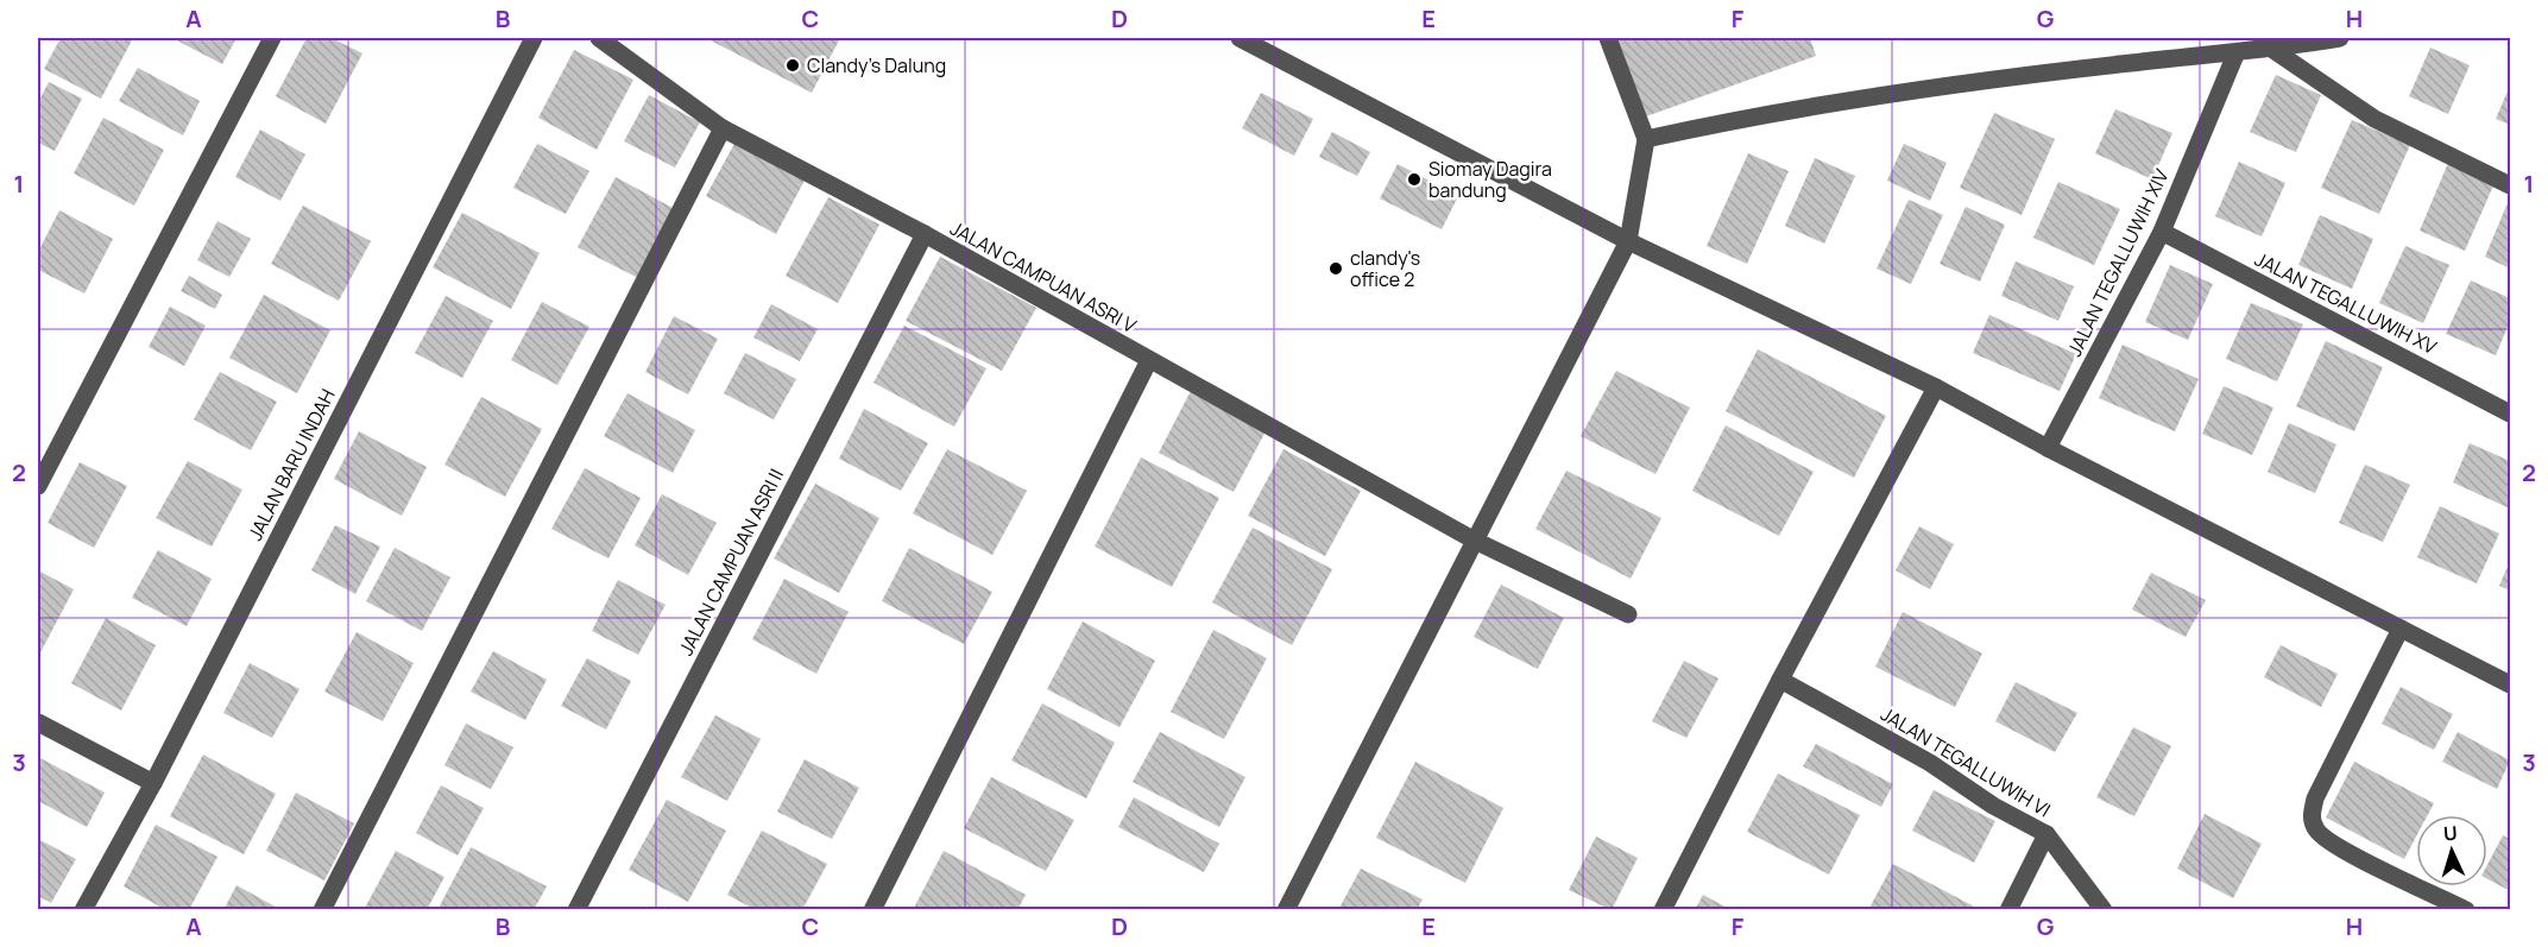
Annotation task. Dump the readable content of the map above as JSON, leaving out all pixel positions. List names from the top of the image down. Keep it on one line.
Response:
{"streets":{"street":["JALAN TEGALLUWIH XIV","JALAN CAMPUAN ASRI V","JALAN TEGALLUWIH XV","JALAN BARU INDAH","JALAN CAMPUAN ASRI II","JALAN TEGALLUWIH VI"]},"crossings":[["JALAN TEGALLUWIH XIV","JALAN TEGALLUWIH XV"],["JALAN CAMPUAN ASRI V","JALAN CAMPUAN ASRI II"]],"places":["Clandy's Dalung","Siomay Dagira bandung","clandy's office 2"],"north":"top","grid":{"columns":["A","B","C","D","E","F","G","H"],"rows":["1","2","3"]}}
